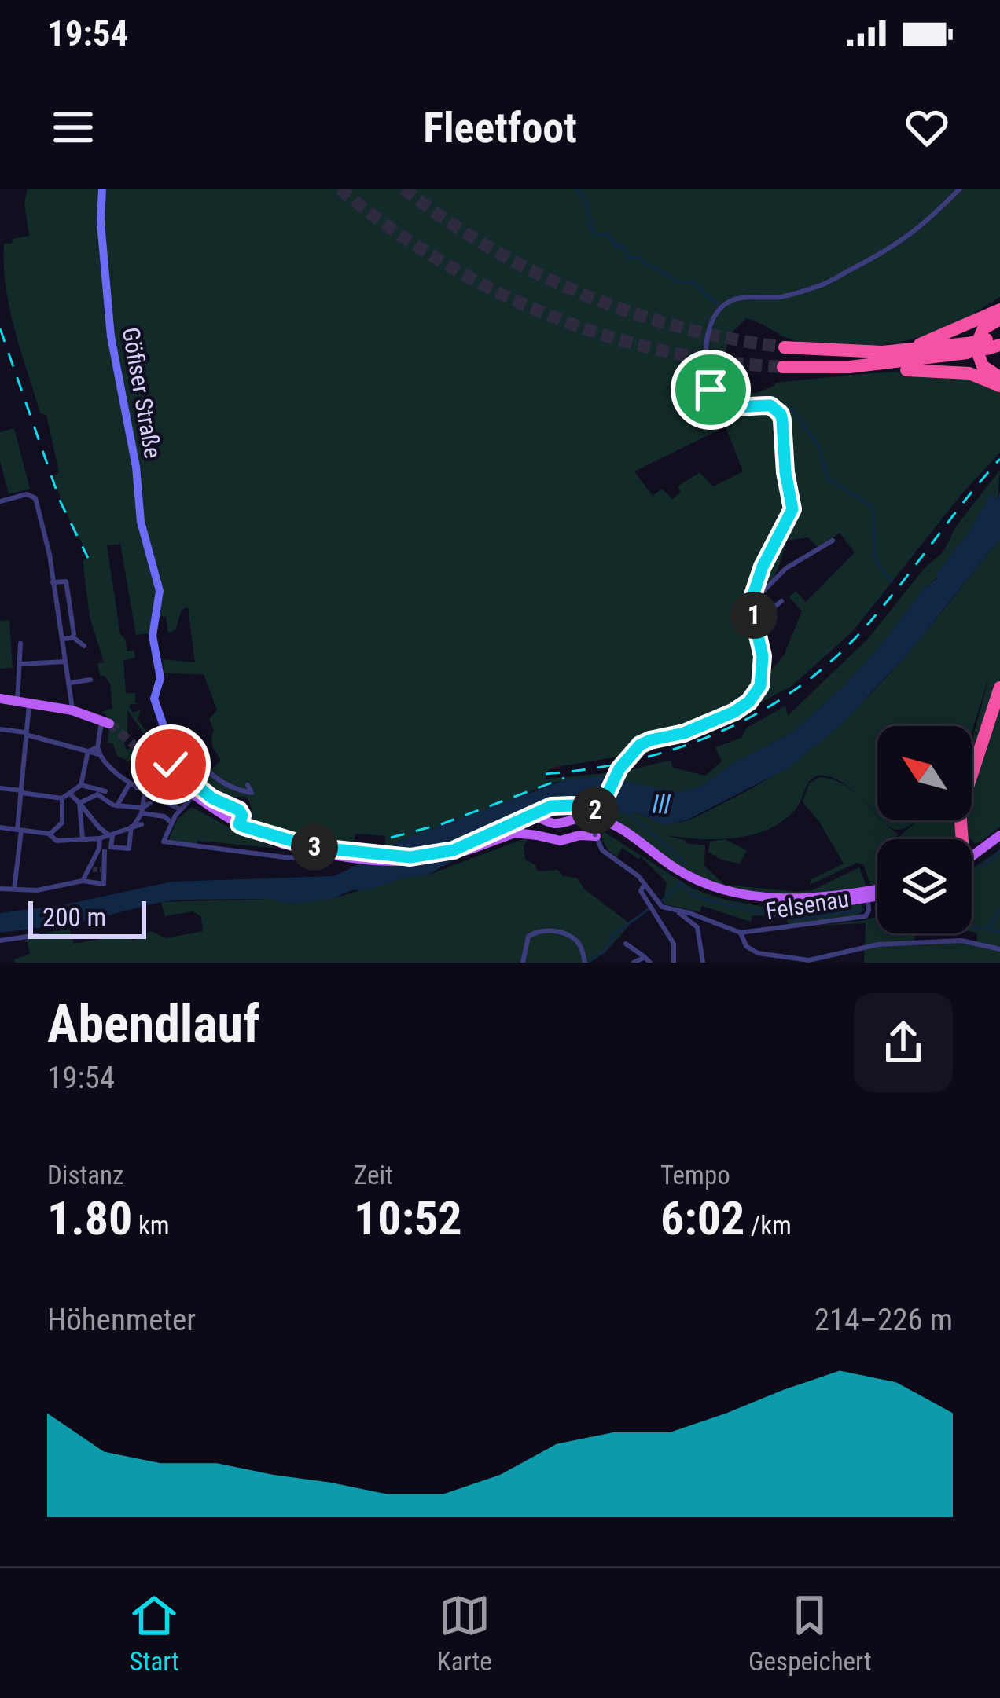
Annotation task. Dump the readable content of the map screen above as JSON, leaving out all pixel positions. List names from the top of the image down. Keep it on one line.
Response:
{"streets":{"main road":["Göfiser Straße"],"street":["Felsenau"]},"water":["Ill"],"scale_bar":"200 m","north":"top left","page":{"status":"19:54","header":"Fleetfoot","pins":["1","2","3"],"scale":"200 m","heading":["Abendlauf","19:54"],"stats":[["Distanz","1.80 km"],["Zeit","10:52"],["Tempo","6:02 /km"]],"chart":["Höhenmeter","214–226 m"],"tabs":["Start","Karte","Gespeichert"]}}
